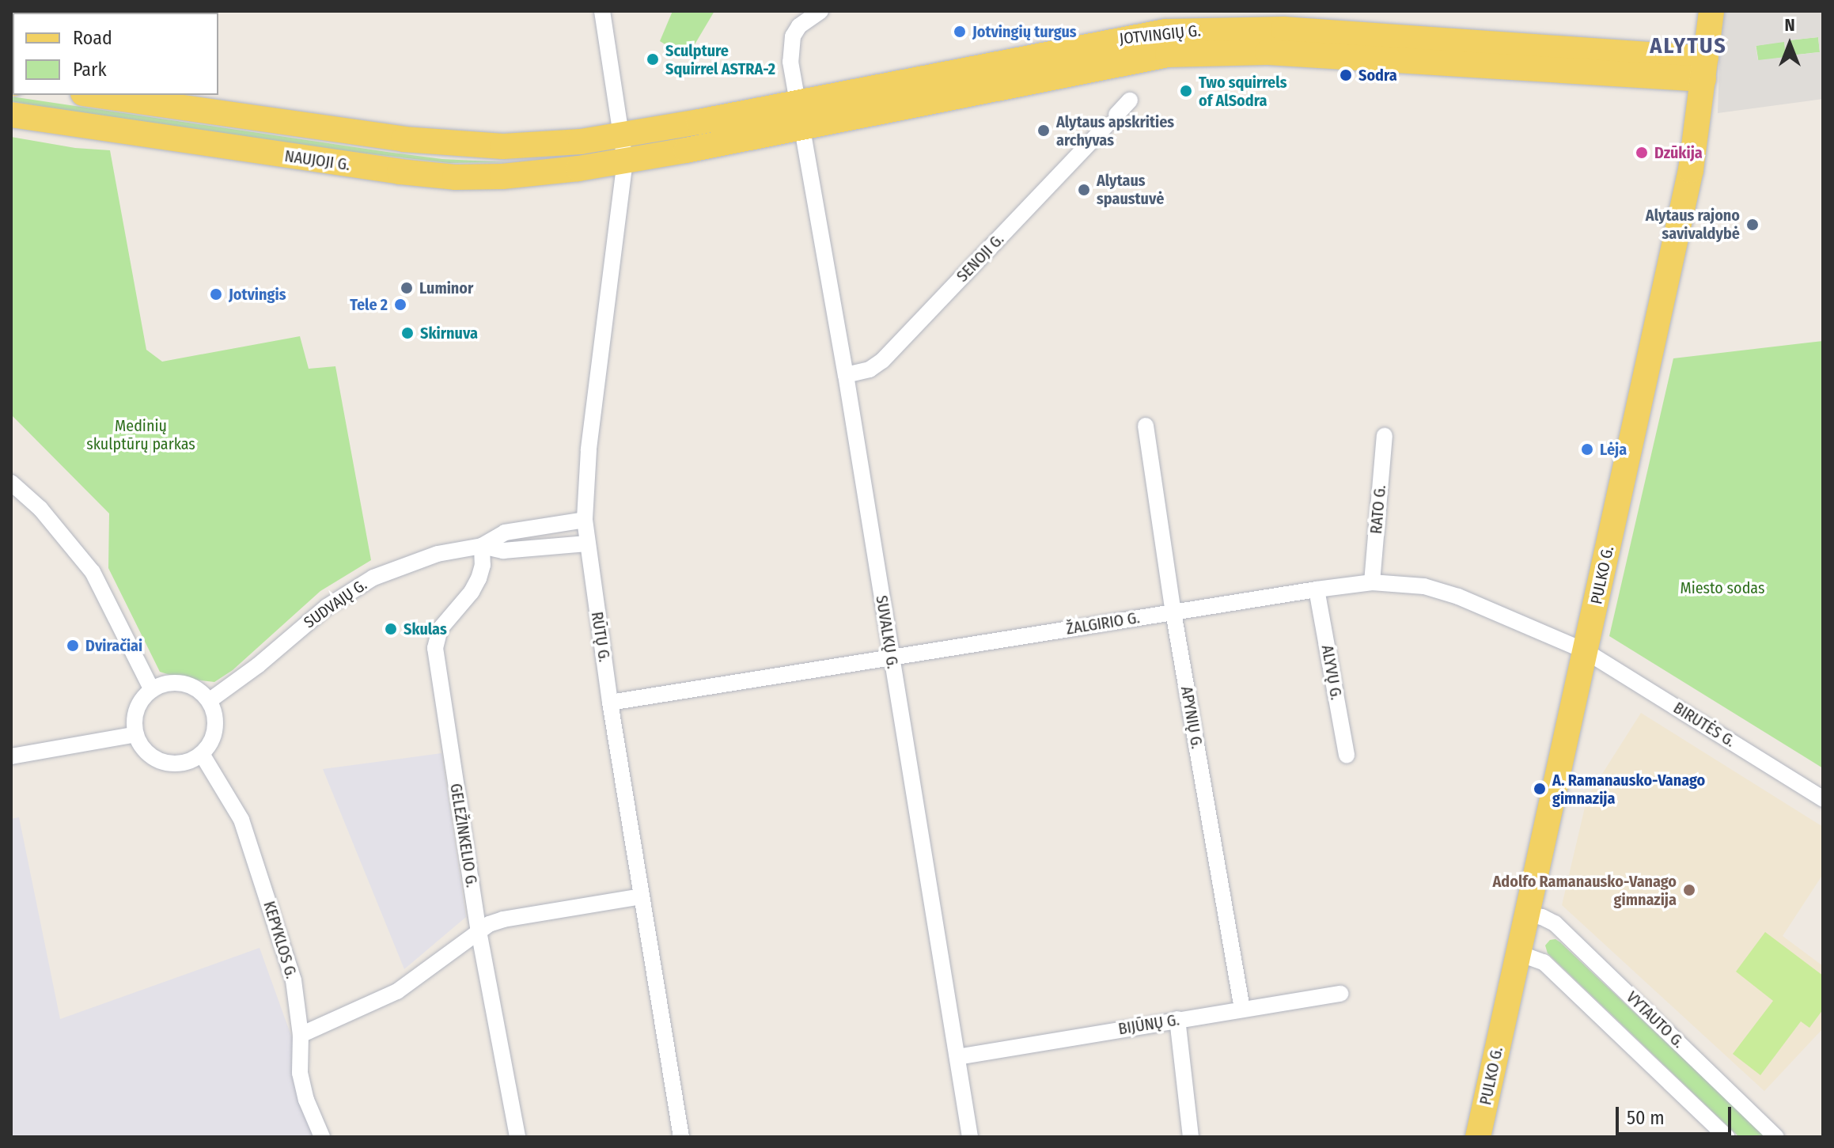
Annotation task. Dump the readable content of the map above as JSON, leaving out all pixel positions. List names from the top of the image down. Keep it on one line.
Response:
{"streets":{"main road":["JOTVINGIŲ G.","NAUJOJI G.","PULKO G."],"street":["SENOJI G.","RATO G.","SUDVAJŲ G.","ŽALGIRIO G.","SUVALKŲ G.","RŪTŲ G.","ALYVŲ G.","APYNIŲ G.","BIRUTĖS G.","GELEŽINKELIO G.","KEPYKLOS G.","VYTAUTO G.","BIJŪNŲ G."]},"crossings":[["JOTVINGIŲ G.","NAUJOJI G."],["JOTVINGIŲ G.","PULKO G."],["JOTVINGIŲ G.","SUVALKŲ G."],["JOTVINGIŲ G.","RŪTŲ G."],["NAUJOJI G.","RŪTŲ G."],["SENOJI G.","SUVALKŲ G."],["RATO G.","ŽALGIRIO G."],["PULKO G.","ŽALGIRIO G."],["PULKO G.","BIRUTĖS G."],["PULKO G.","VYTAUTO G."],["SUDVAJŲ G.","RŪTŲ G."],["SUDVAJŲ G.","GELEŽINKELIO G."],["SUDVAJŲ G.","KEPYKLOS G."],["ŽALGIRIO G.","SUVALKŲ G."],["ŽALGIRIO G.","RŪTŲ G."],["ŽALGIRIO G.","ALYVŲ G."],["ŽALGIRIO G.","APYNIŲ G."],["ŽALGIRIO G.","BIRUTĖS G."],["SUVALKŲ G.","BIJŪNŲ G."],["APYNIŲ G.","BIJŪNŲ G."]],"districts":["ALYTUS"],"parks":["Medinių skulptūrų parkas","Miesto sodas"],"places":["Jotvingių turgus","Sculpture Squirrel ASTRA-2","Sodra","Two squirrels of AlSodra","Alytaus apskrities archyvas","Dzūkija","Alytaus spaustuvė","Alytaus rajono savivaldybė","Luminor","Jotvingis","Tele 2","Skirnuva","Lėja","Skulas","Dviračiai","A. Ramanausko-Vanago gimnazija","Adolfo Ramanausko-Vanago gimnazija"],"legend":["Road","Park"],"scale_bar":"50 m","north":"top"}
